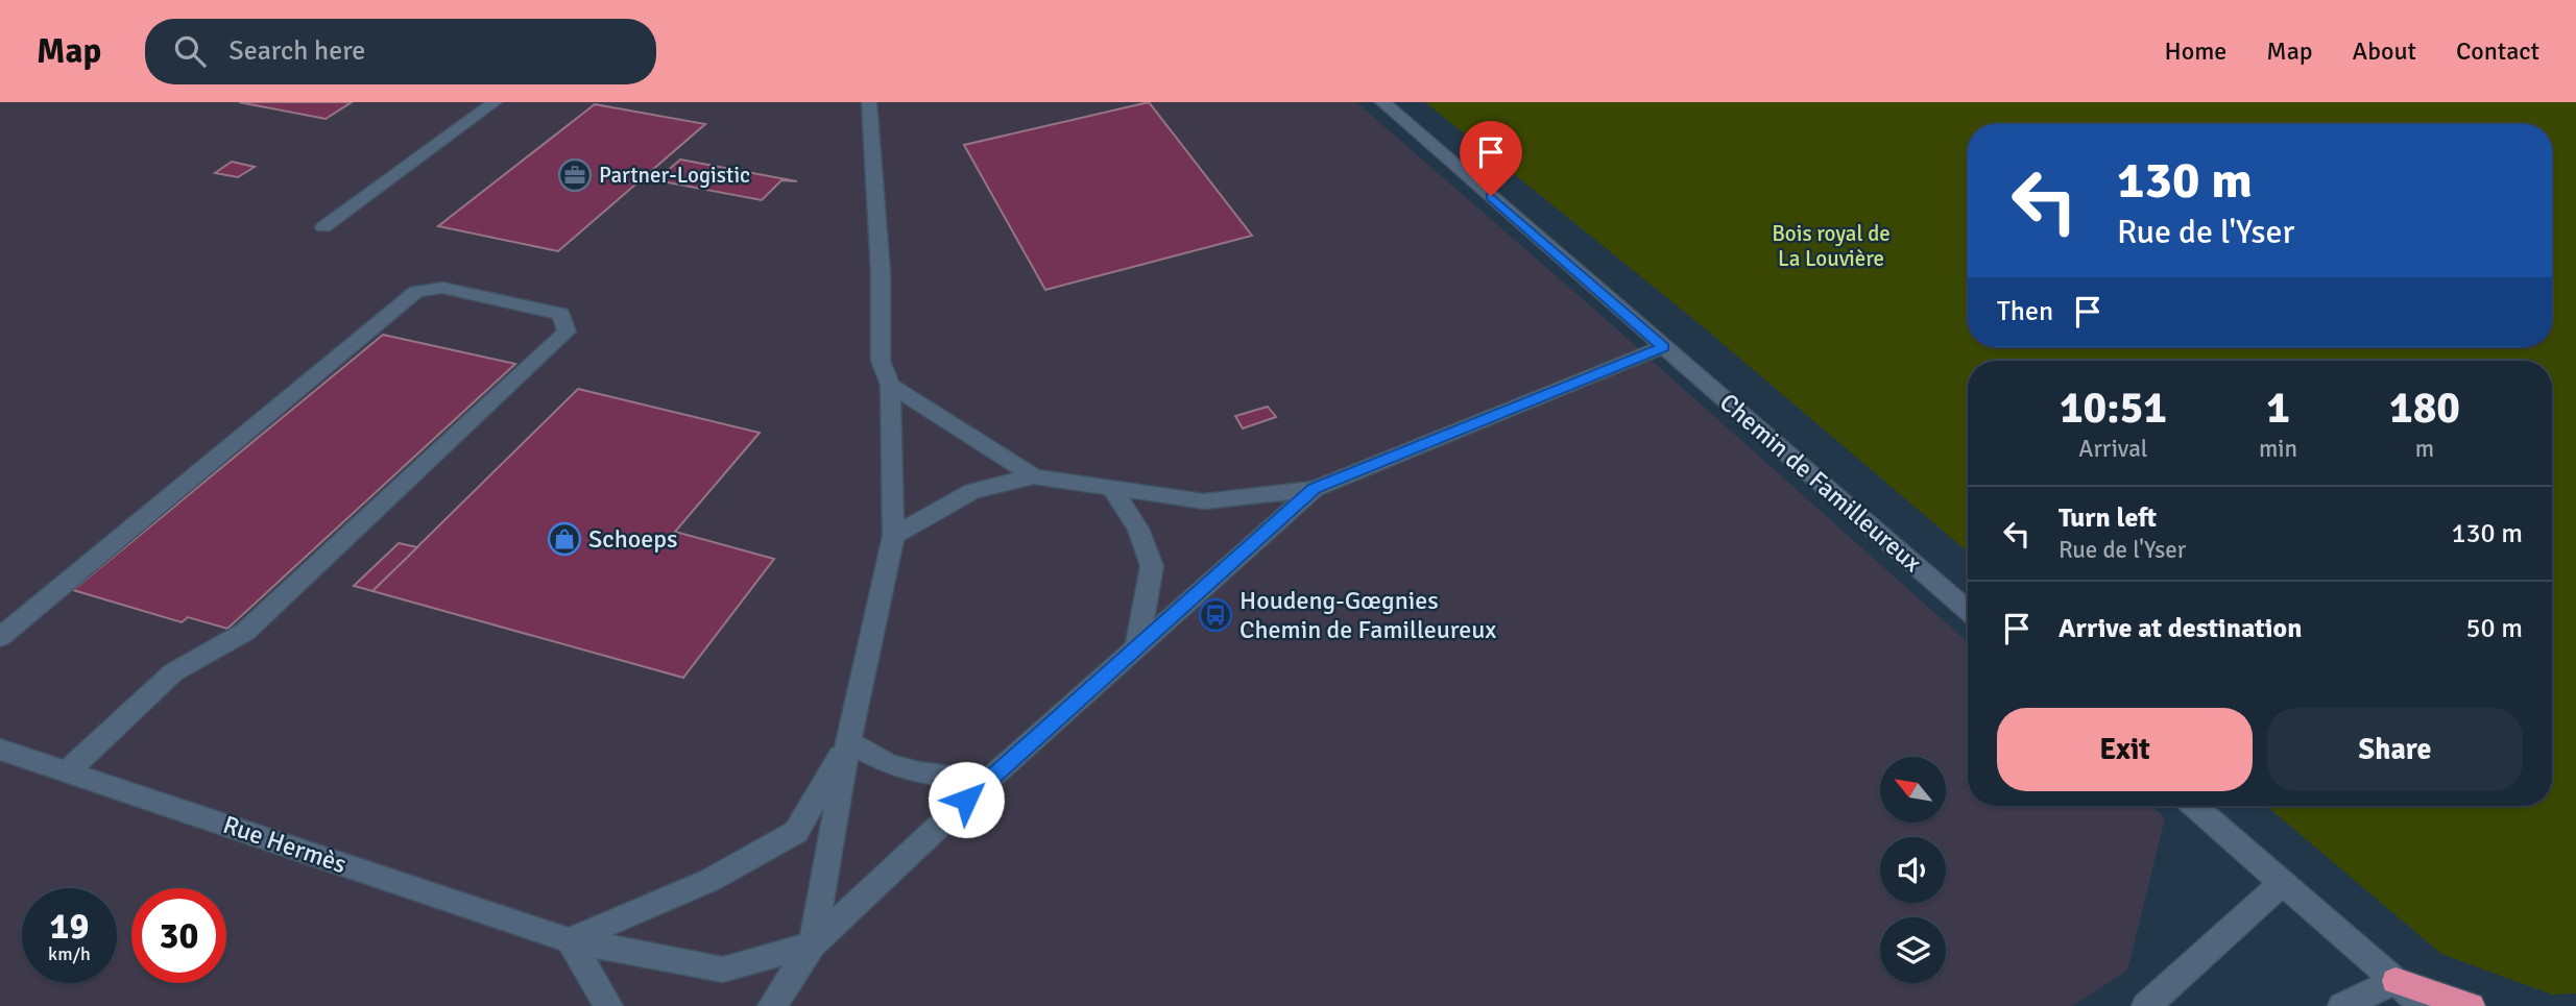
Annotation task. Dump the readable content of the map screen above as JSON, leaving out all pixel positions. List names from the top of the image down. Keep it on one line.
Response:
{"streets":{"street":["Chemin de Familleureux","Rue Hermès"]},"parks":["Bois royal de La Louvière"],"places":{"office":["Partner-Logistic"],"shop":["Schoeps"],"bus stop":["Houdeng-Gœgnies Chemin de Familleureux"]},"north":"top left","page":{"header":"Map","search":"Search here","nav":["Home","Map","About","Contact"],"turn":["130 m","Rue de l'Yser"],"then":"Then","eta":["10:51","Arrival","1","min","180","m"],"list":[{"name":"Turn left","note":"Rue de l'Yser","value":"130 m"},{"name":"Arrive at destination","value":"50 m"}],"buttons":["Exit","Share"],"speed":"19 km/h","limit":"30"}}
